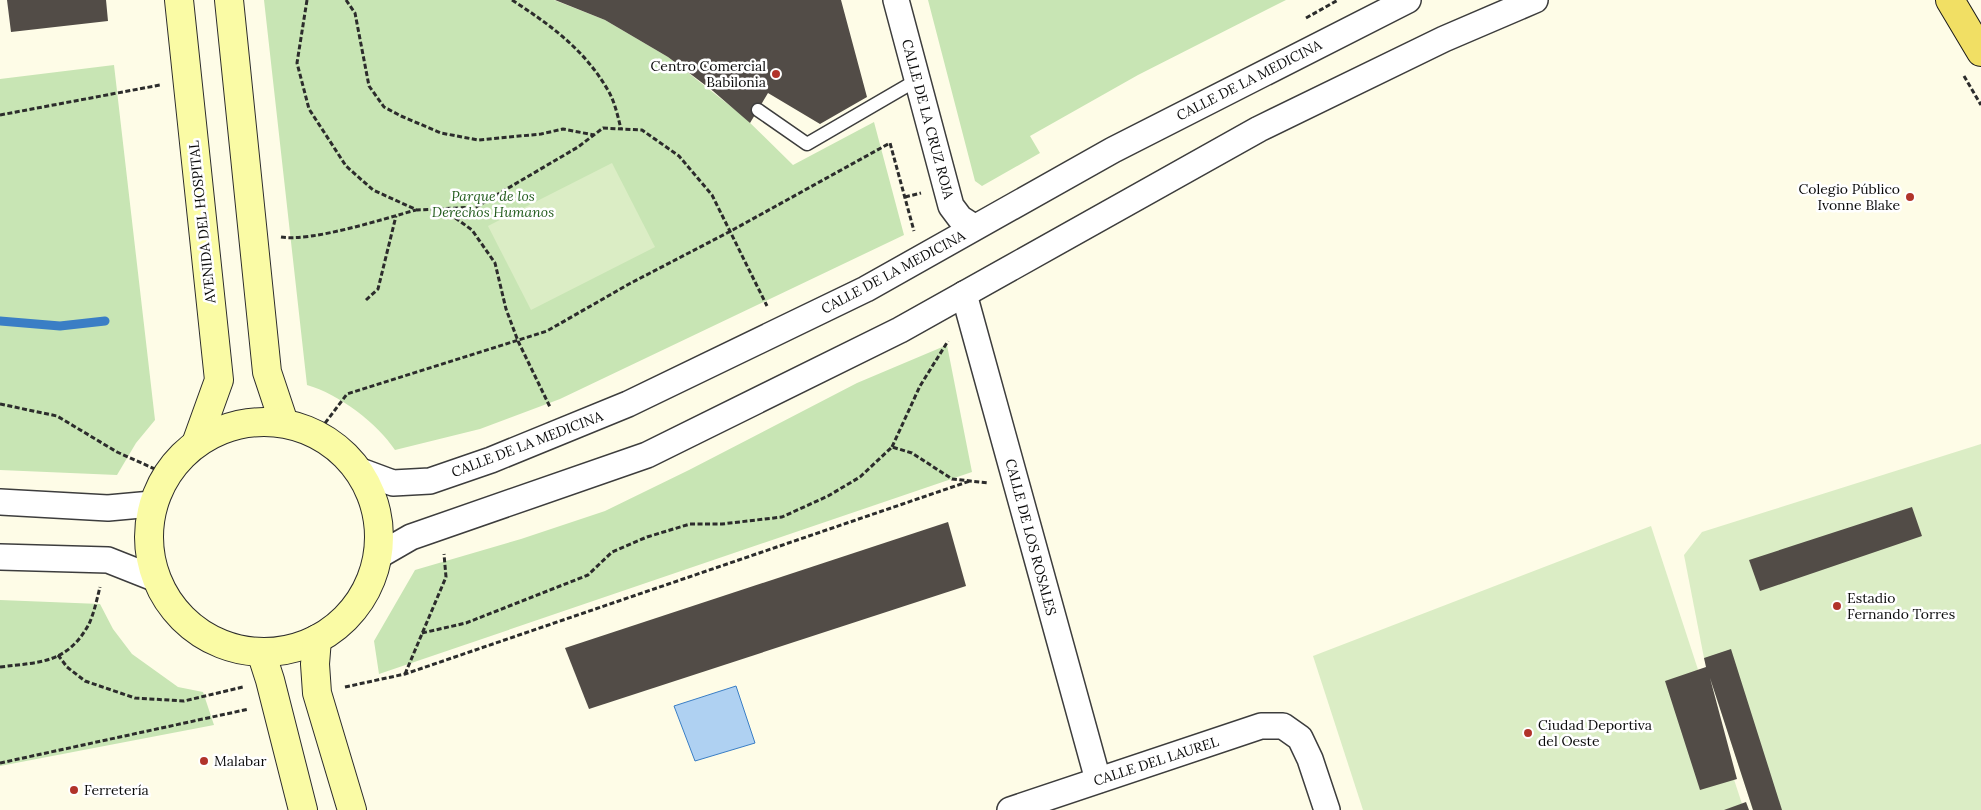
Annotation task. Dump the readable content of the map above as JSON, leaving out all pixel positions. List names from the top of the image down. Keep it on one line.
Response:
{"streets":{"main road":["AVENIDA DEL HOSPITAL"],"street":["CALLE DE LA MEDICINA","CALLE DE LA CRUZ ROJA","CALLE DE LOS ROSALES","CALLE DEL LAUREL"]},"crossings":[["CALLE DE LA MEDICINA","CALLE DE LA CRUZ ROJA"],["CALLE DE LOS ROSALES","CALLE DEL LAUREL"]],"parks":["Parque de los Derechos Humanos"],"places":["Centro Comercial Babilonia","Colegio Público Ivonne Blake","Estadio Fernando Torres","Ciudad Deportiva del Oeste","Malabar","Ferretería"]}
